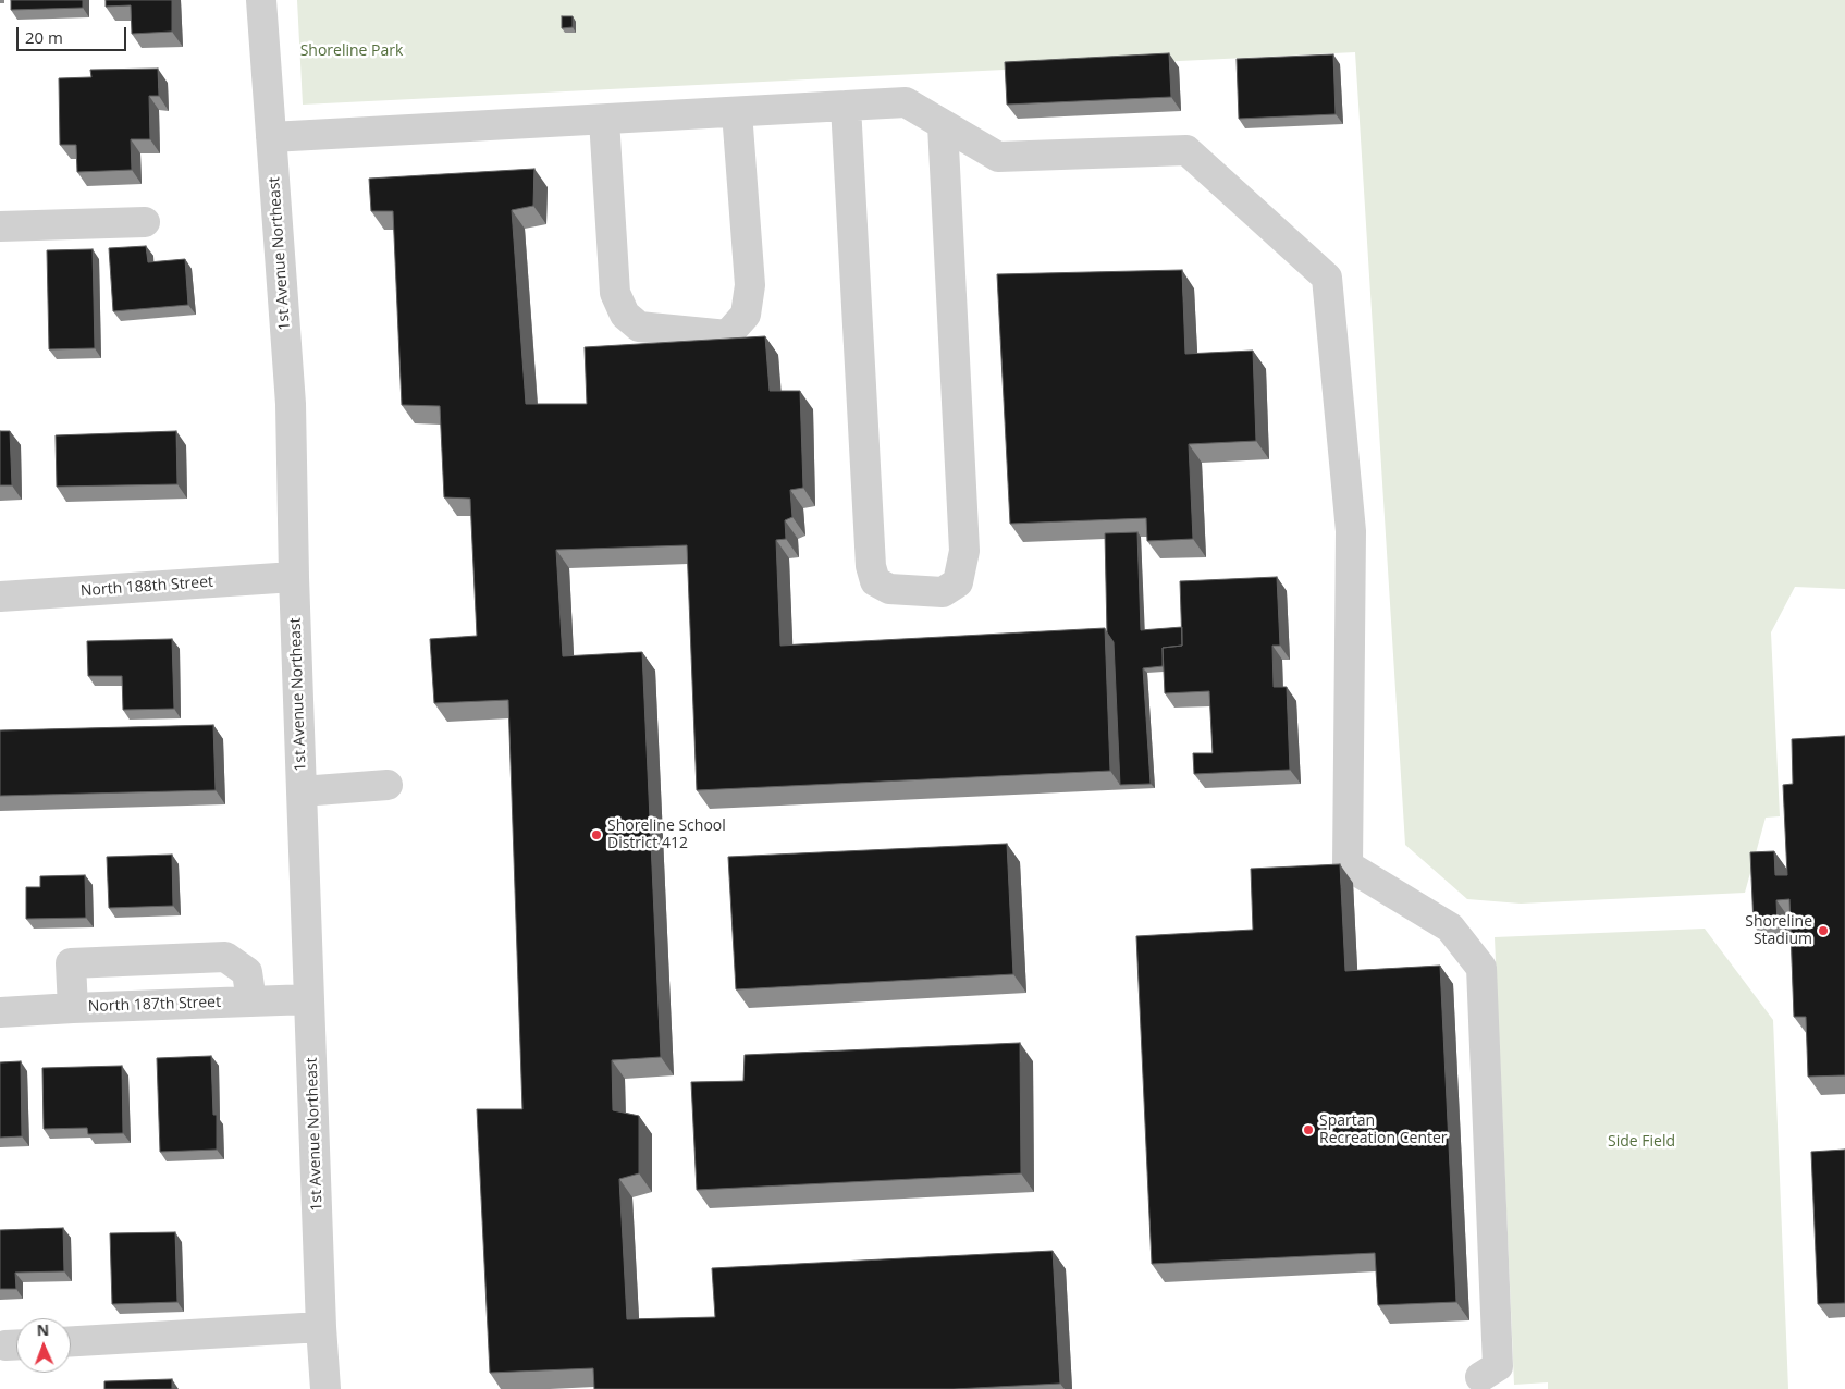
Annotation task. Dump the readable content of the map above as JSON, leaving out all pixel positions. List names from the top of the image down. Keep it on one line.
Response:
{"streets":{"street":["1st Avenue Northeast","North 188th Street","North 187th Street"]},"crossings":[["1st Avenue Northeast","North 188th Street"],["1st Avenue Northeast","North 187th Street"]],"parks":["Shoreline Park","Side Field"],"places":["Shoreline School District 412","Shoreline Stadium","Spartan Recreation Center"],"scale_bar":"20 m","north":"top"}
